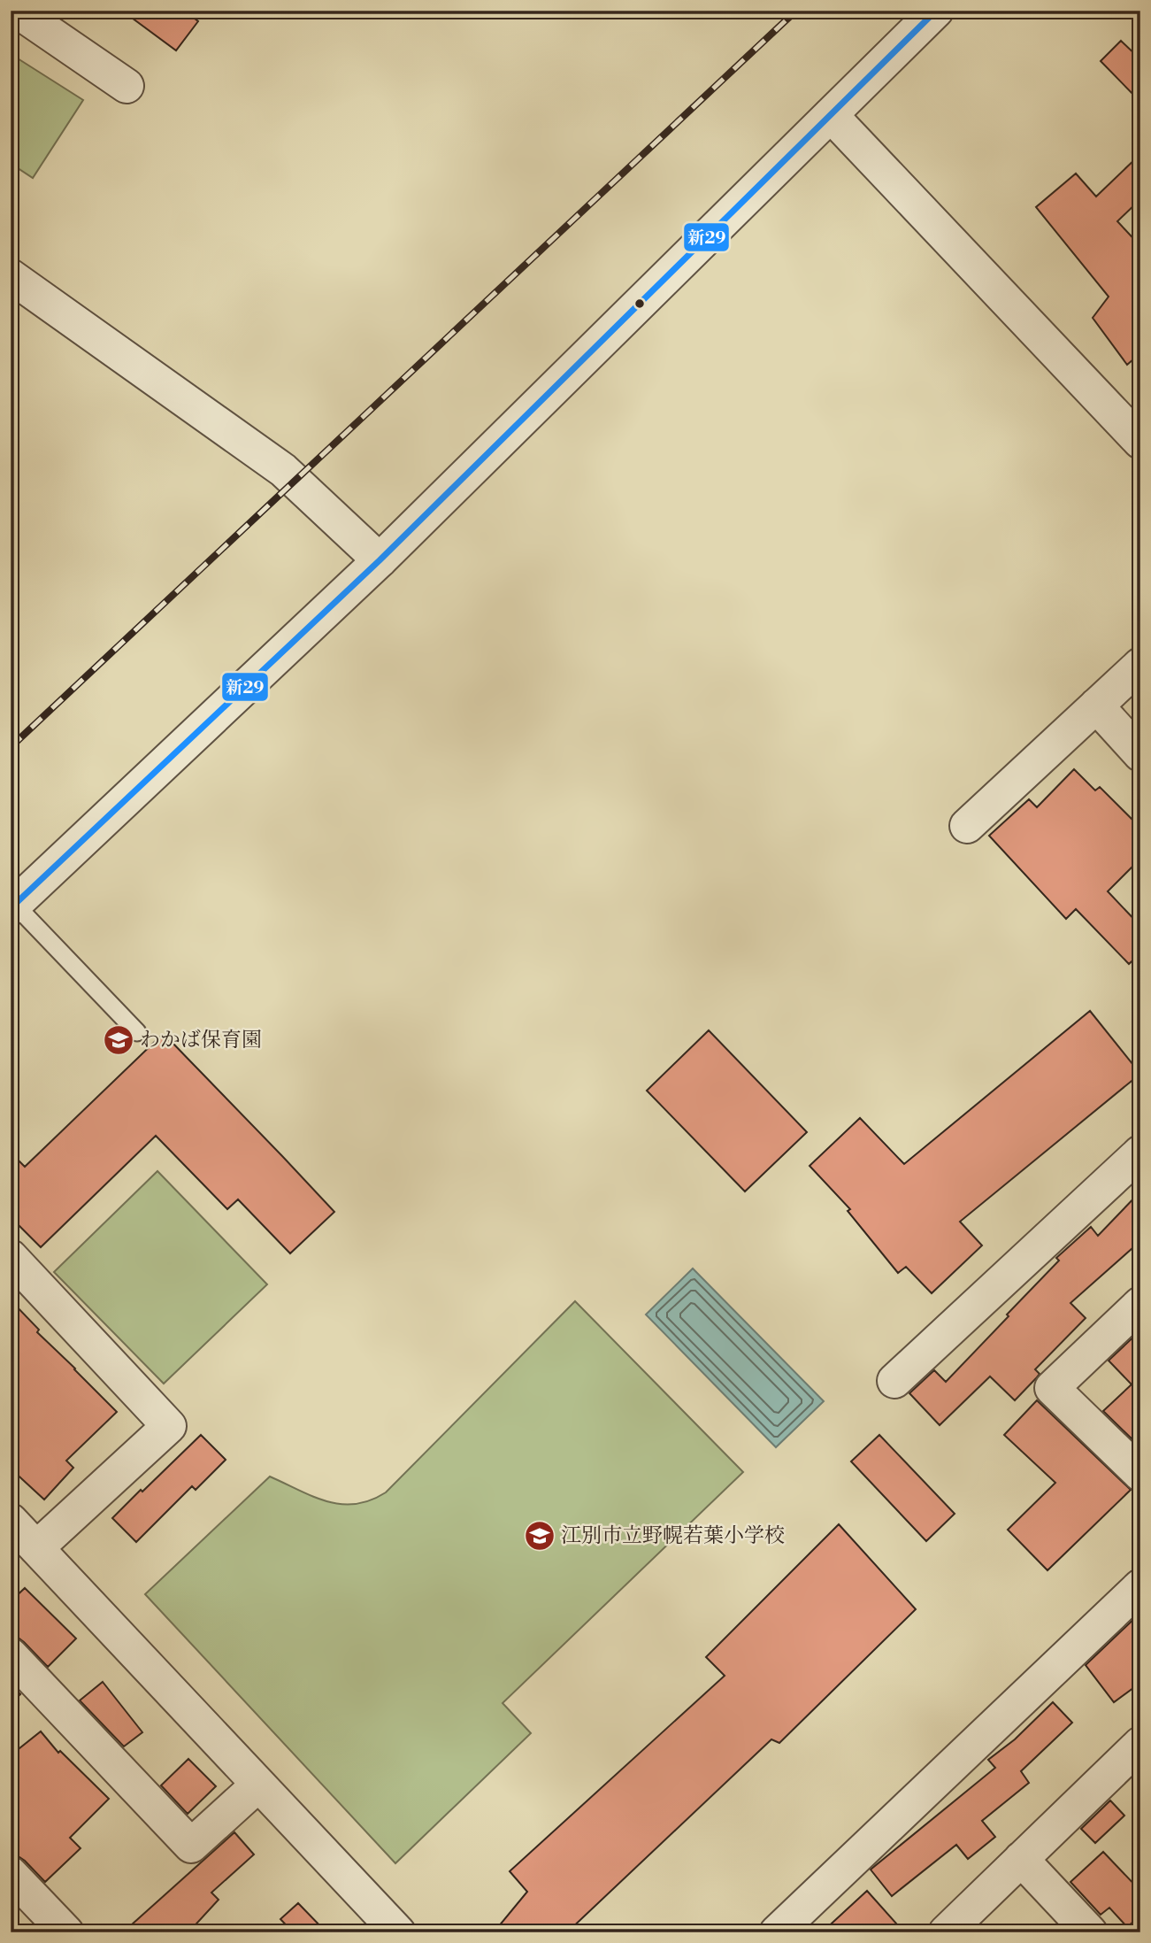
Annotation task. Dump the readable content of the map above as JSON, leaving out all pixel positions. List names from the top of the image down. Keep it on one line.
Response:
{"places":{"school or university":["わかば保育園","江別市立野幌若葉小学校"]},"lines":["transit line 新29"]}
